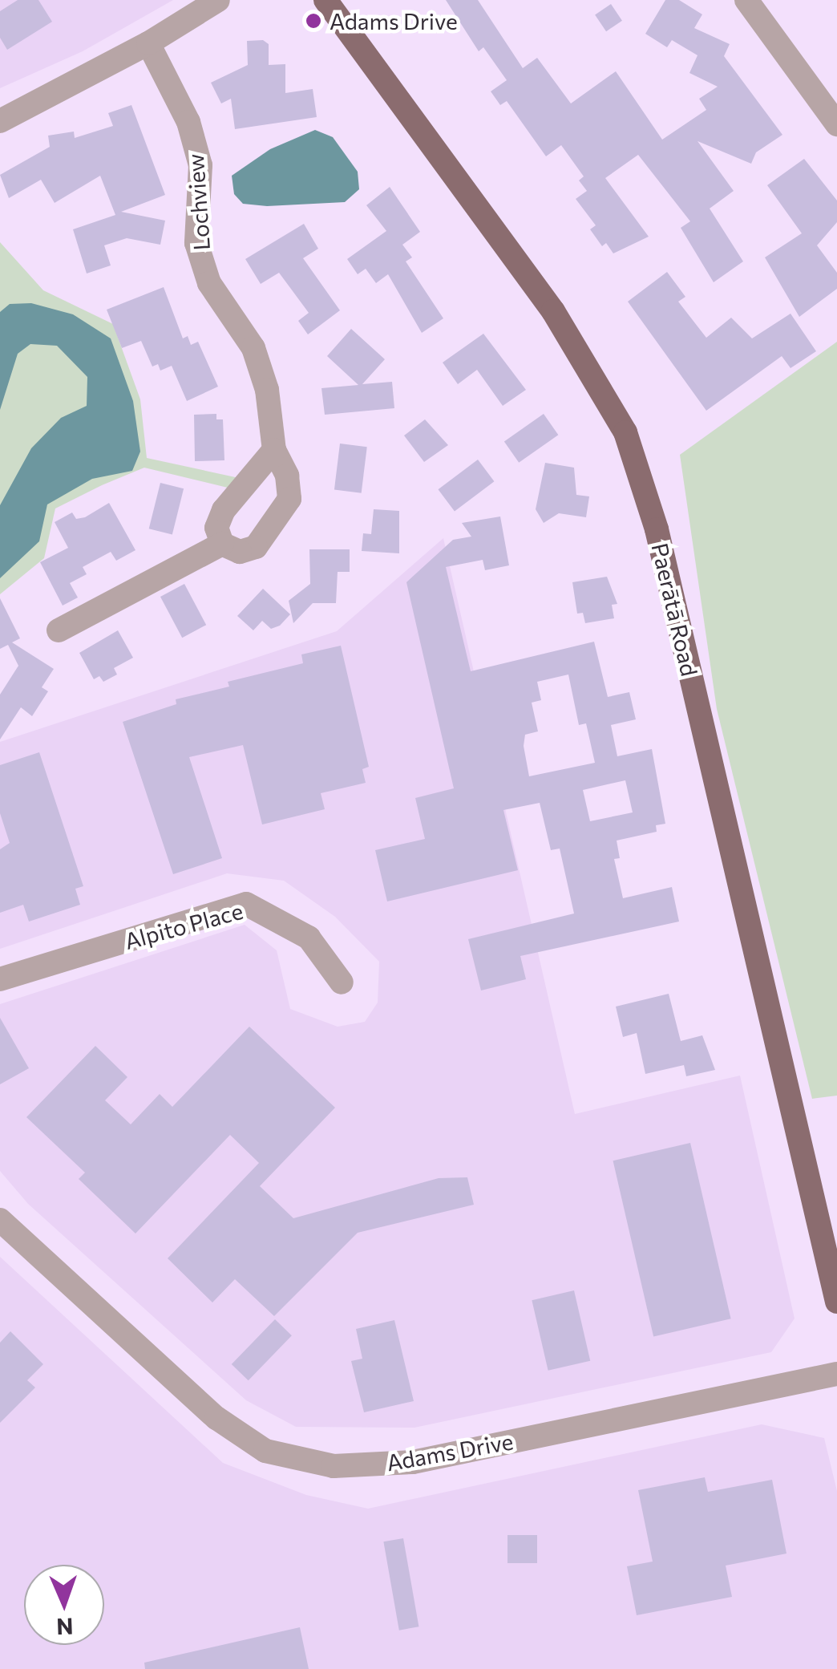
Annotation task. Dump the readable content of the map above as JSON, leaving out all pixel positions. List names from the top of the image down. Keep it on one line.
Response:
{"streets":{"main road":["Paerātā Road"],"street":["Lochview","Alpito Place","Adams Drive"]},"places":["Adams Drive"],"north":"bottom"}
